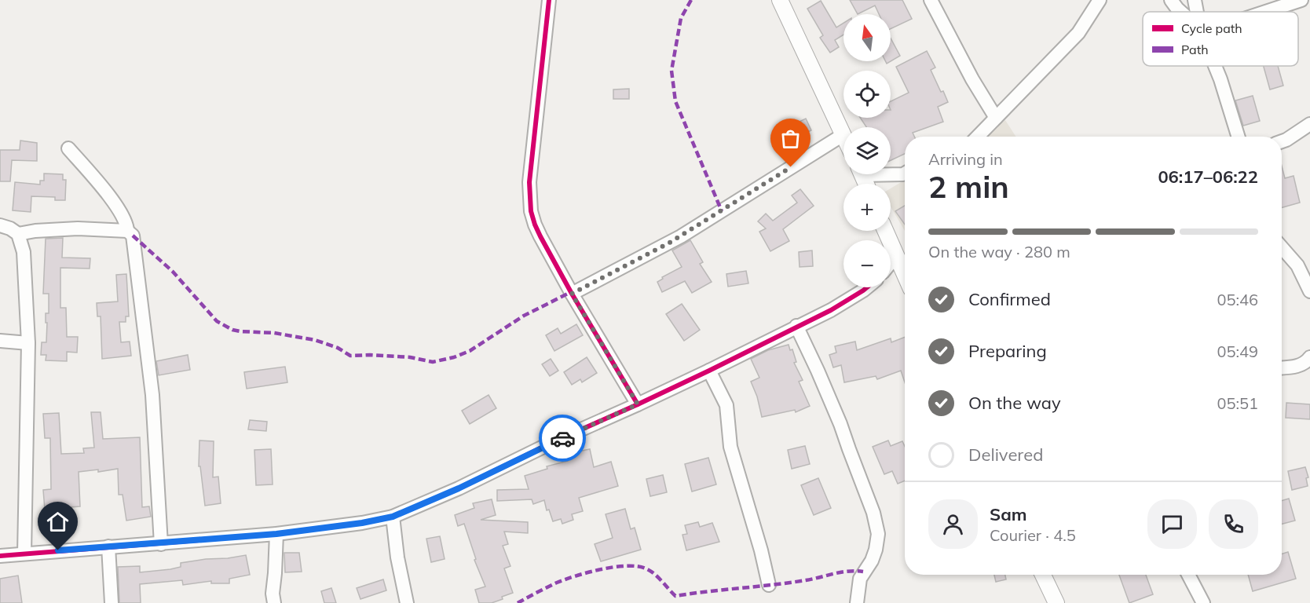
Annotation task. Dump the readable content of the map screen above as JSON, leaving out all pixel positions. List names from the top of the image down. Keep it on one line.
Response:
{"legend":["Cycle path","Path"],"north":"top","page":{"map_buttons":["+","−"],"heading":["2 min","Arriving in","06:17–06:22"],"panel":["Sam","Courier · 4.5"],"bar":"On the way · 280 m","list":[["Confirmed","05:46"],["Preparing","05:49"],["On the way","05:51"],"Delivered"]}}
